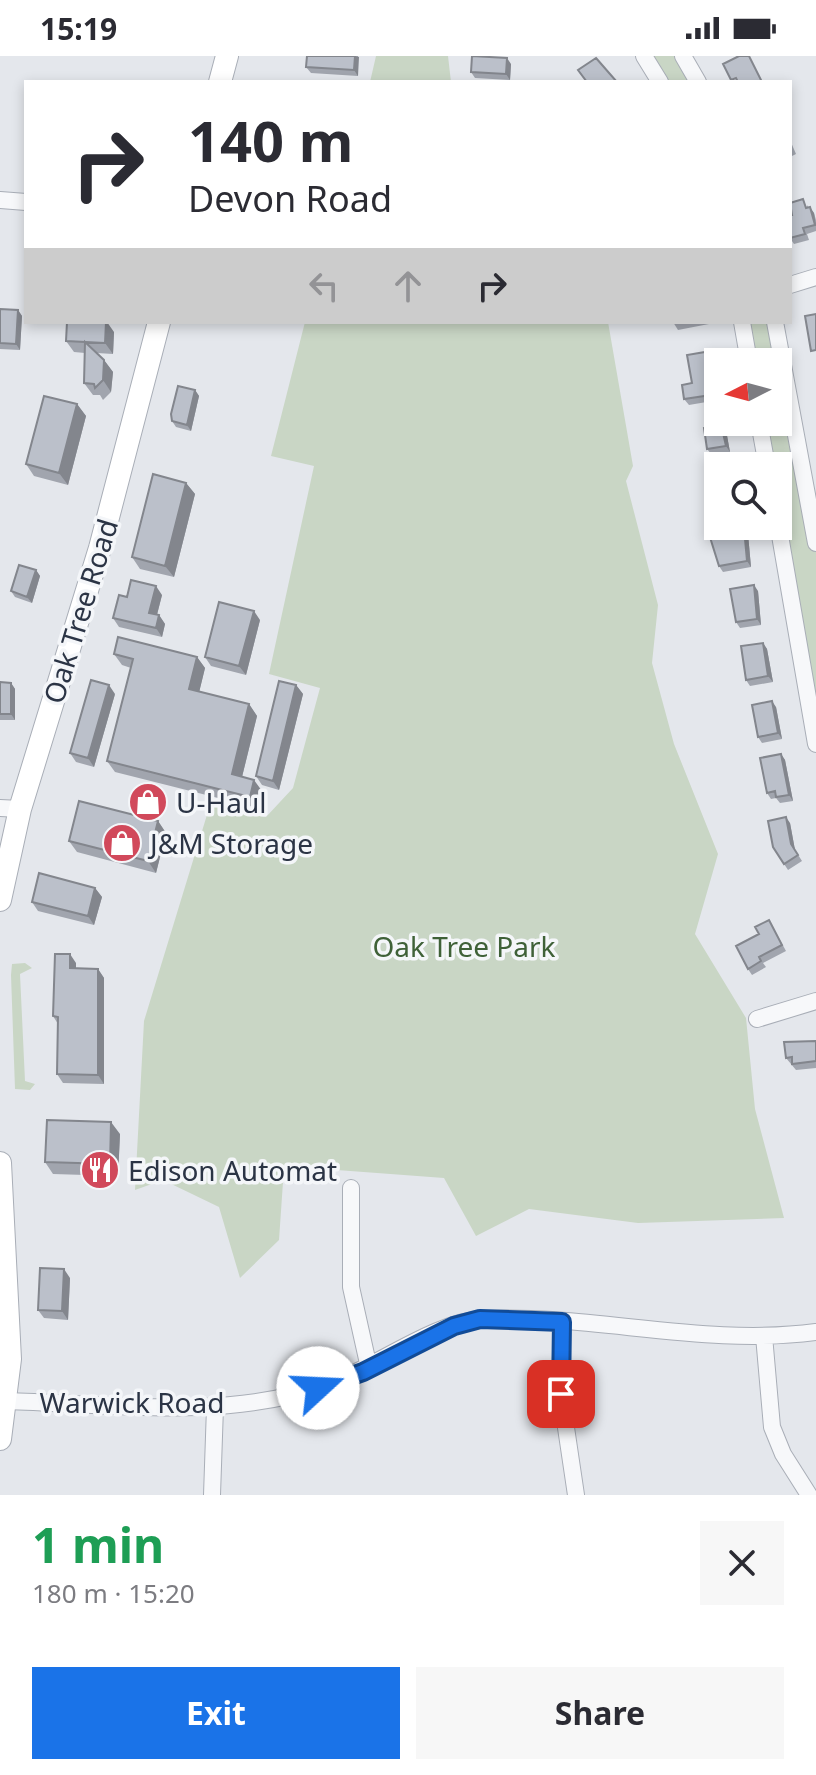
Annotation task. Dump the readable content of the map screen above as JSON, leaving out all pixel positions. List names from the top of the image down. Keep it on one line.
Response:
{"streets":{"main road":["Oak Tree Road"],"street":["Warwick Road"]},"parks":["Oak Tree Park"],"places":{"shop":["U-Haul","J&M Storage"],"restaurant":["Edison Automat"]},"north":"left","page":{"status":"15:19","turn":["140 m","Devon Road"],"heading":["1 min","180 m · 15:20"],"buttons":["Exit","Share"]}}
